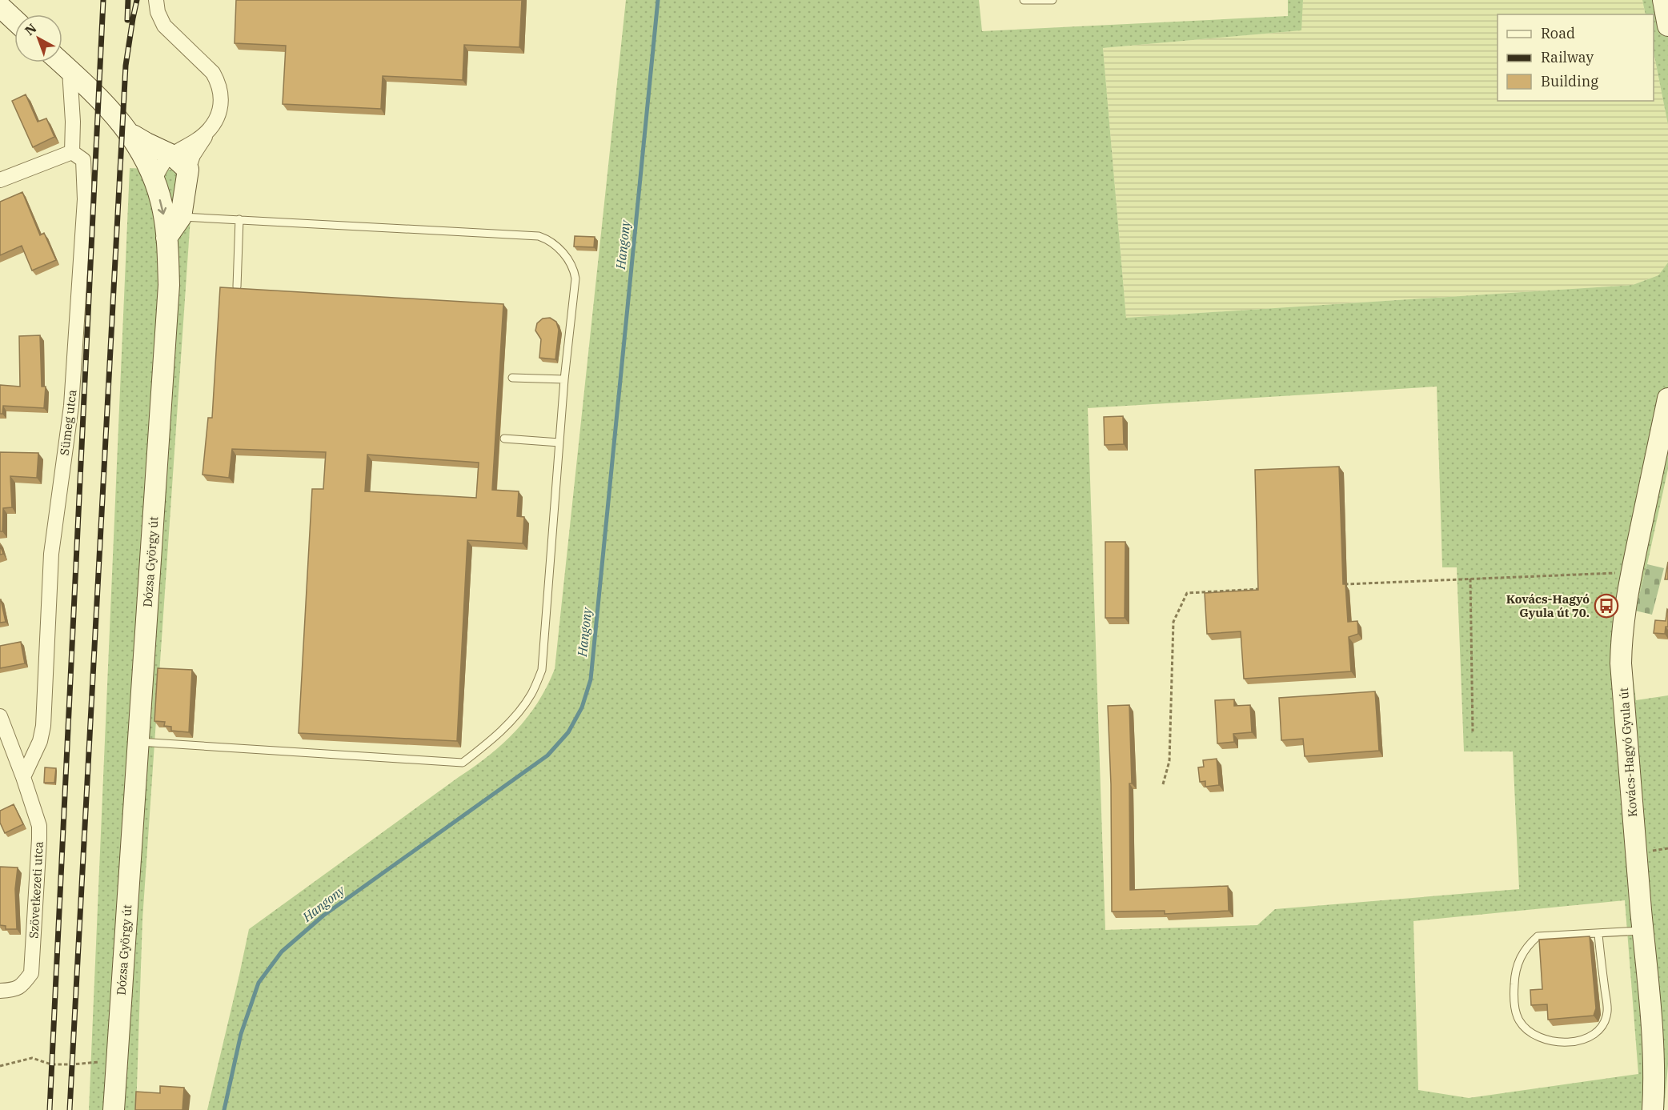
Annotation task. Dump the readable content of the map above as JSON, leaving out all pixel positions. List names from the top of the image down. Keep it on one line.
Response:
{"streets":{"main road":["Dózsa György út","Kovács-Hagyó Gyula út"],"street":["Sümeg utca","Szövetkezeti utca"]},"crossings":[["Sümeg utca","Szövetkezeti utca"]],"water":["Hangony"],"places":{"bus stop":["Kovács-Hagyó Gyula út 70."]},"legend":["Road","Railway","Building"],"north":"top left"}
